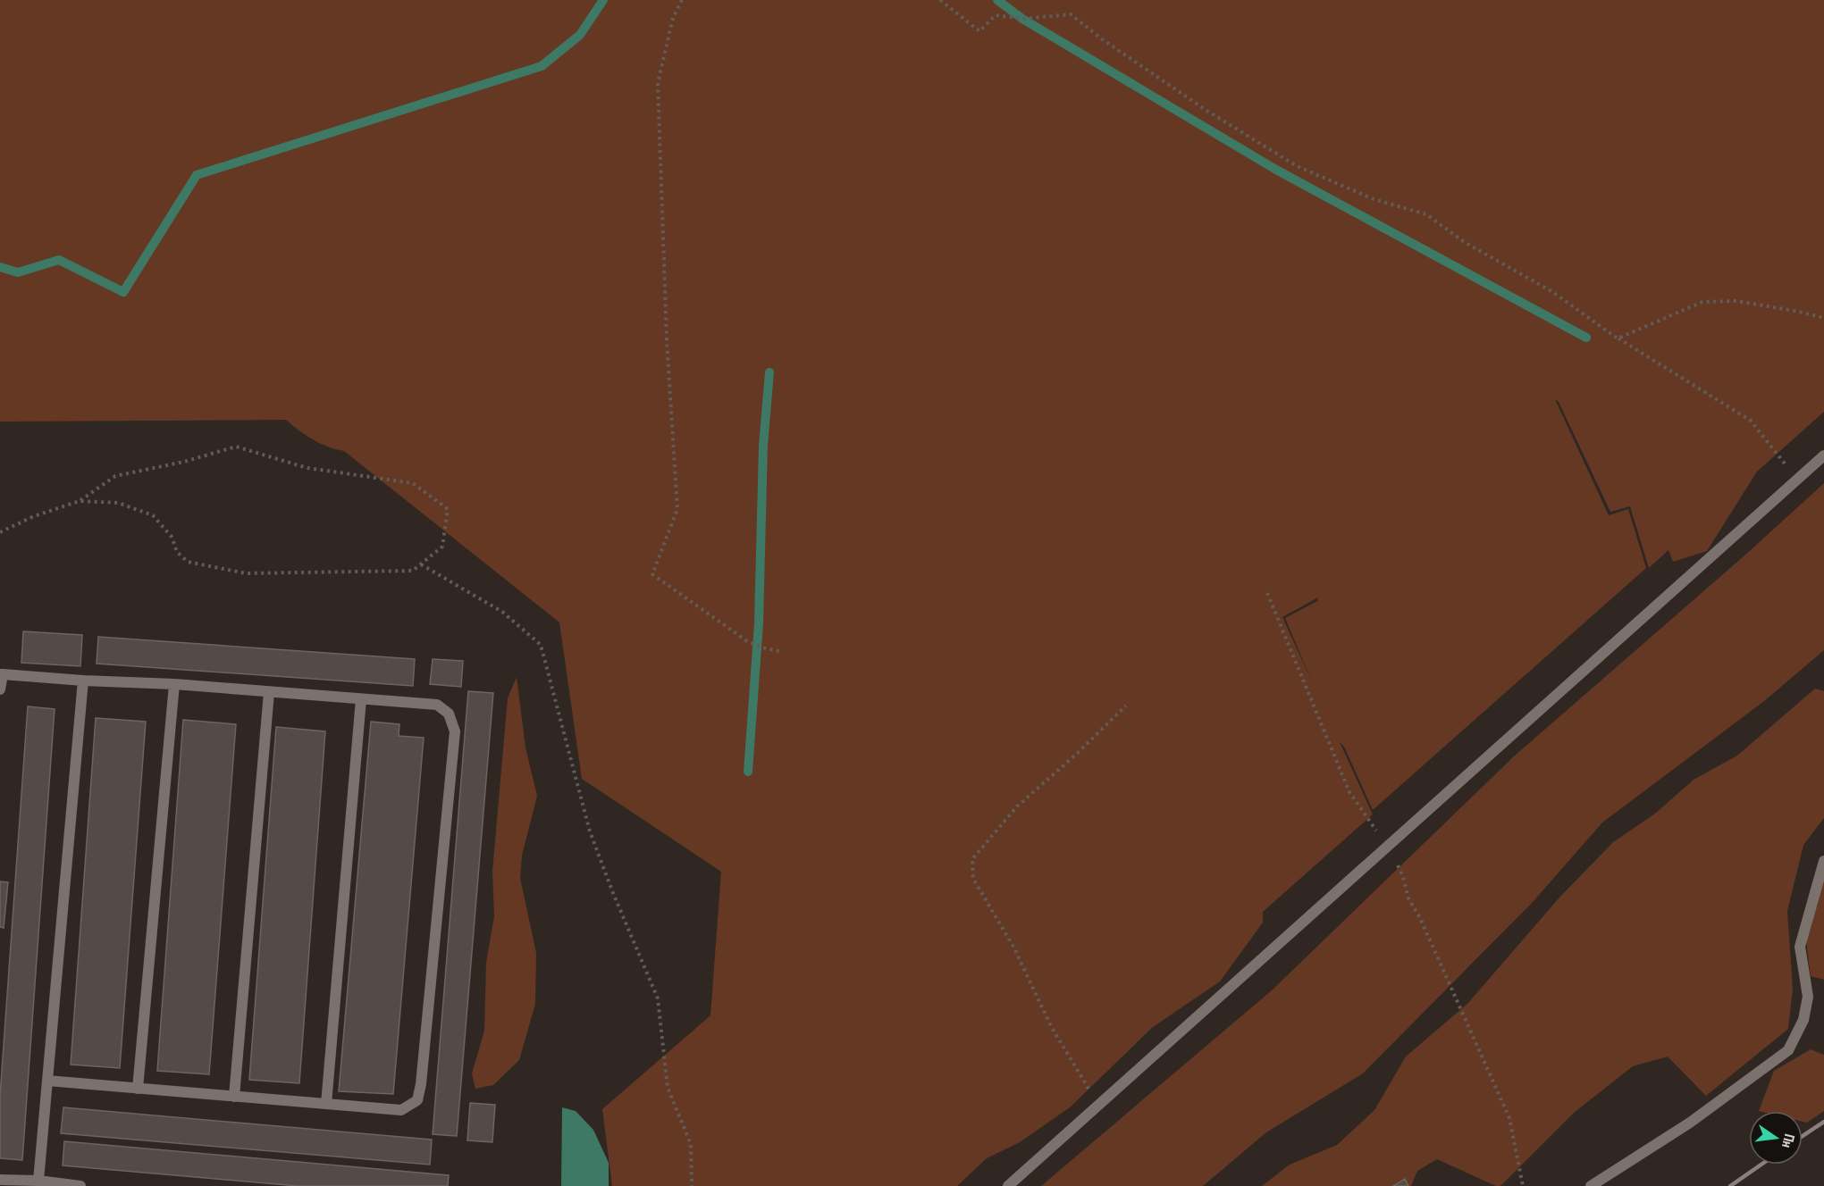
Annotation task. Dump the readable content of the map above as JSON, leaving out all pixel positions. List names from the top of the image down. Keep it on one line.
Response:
{"north":"right"}
